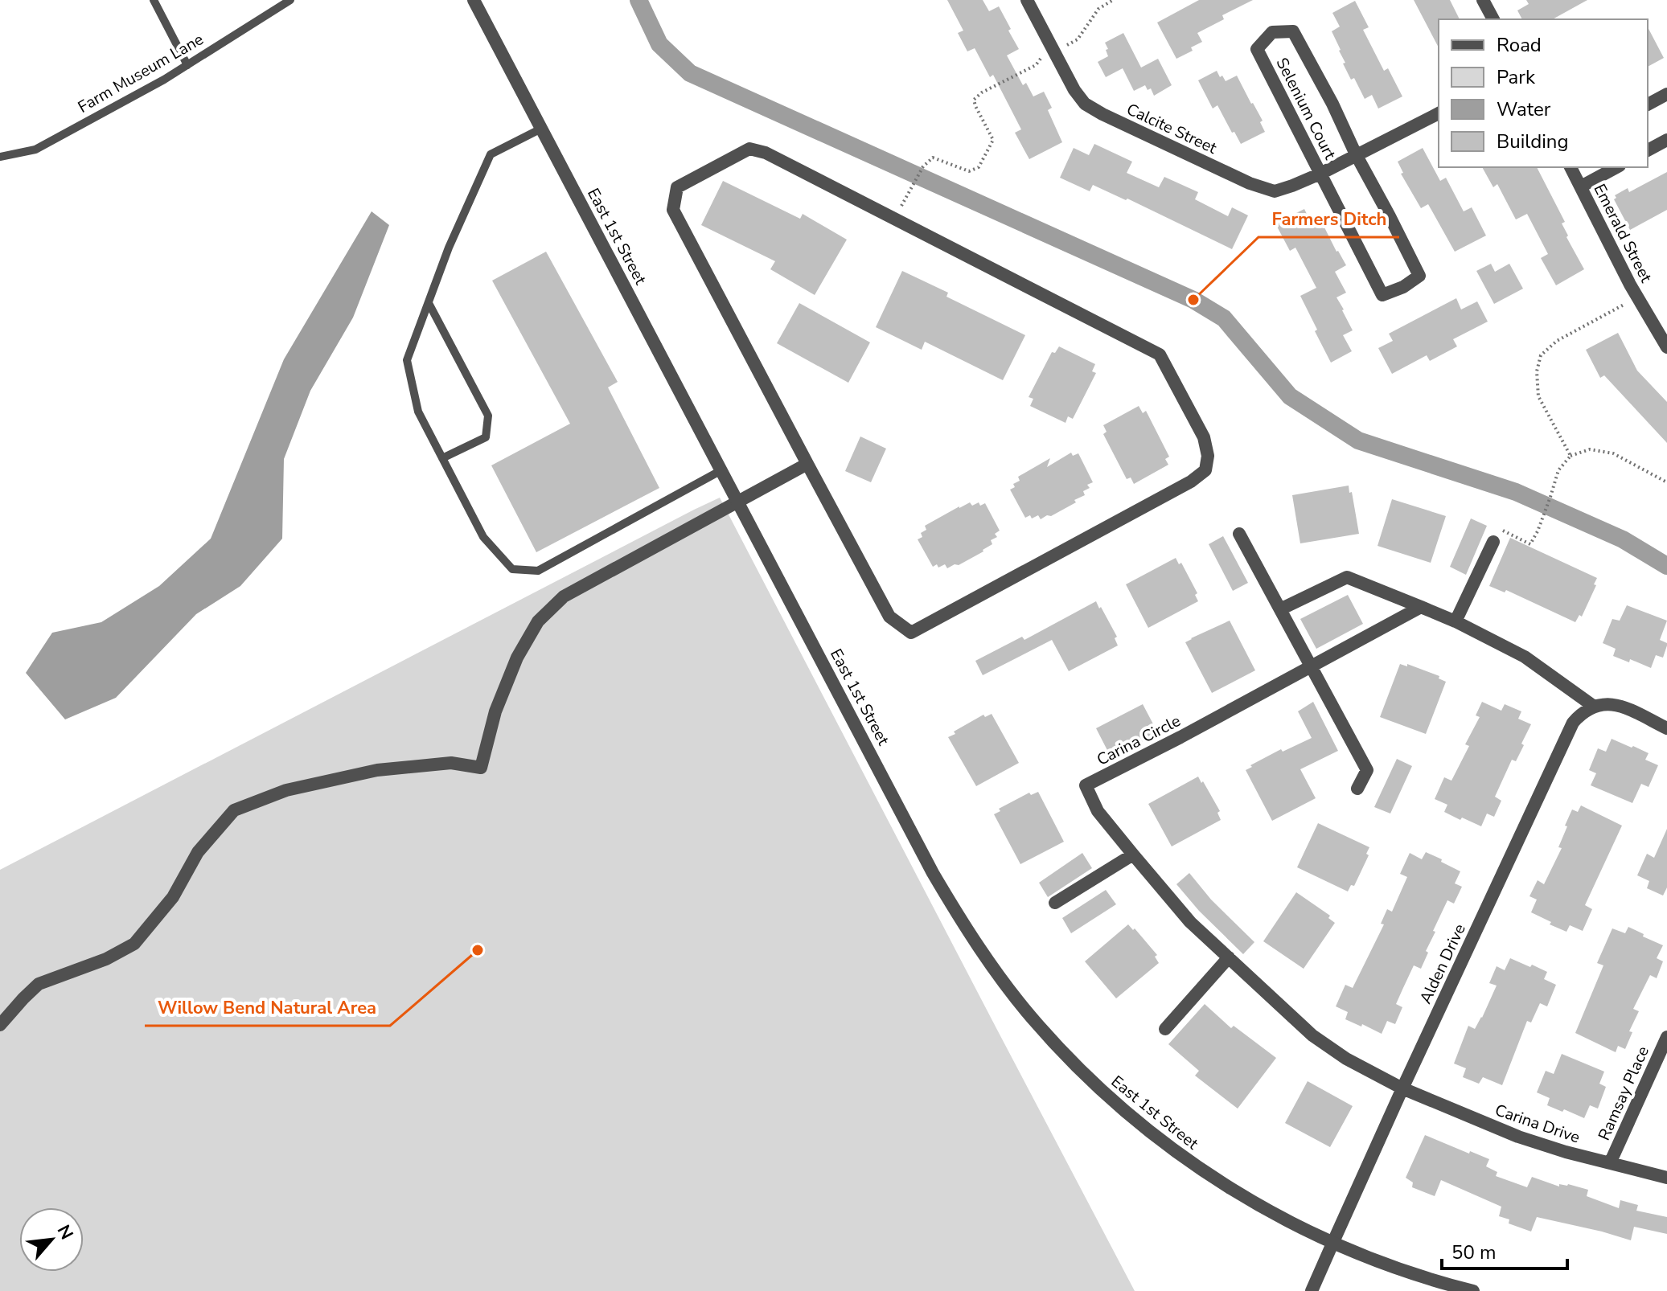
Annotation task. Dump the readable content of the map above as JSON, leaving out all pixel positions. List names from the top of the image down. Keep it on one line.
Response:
{"streets":{"street":["Selenium Court","Calcite Street","Emerald Street","East 1st Street","Carina Circle","Alden Drive","Ramsay Place","Carina Drive"],"lane":["Farm Museum Lane"]},"crossings":[["Selenium Court","Calcite Street"],["East 1st Street","Alden Drive"],["Carina Circle","Alden Drive"],["Carina Circle","Carina Drive"],["Alden Drive","Carina Drive"],["Ramsay Place","Carina Drive"]],"places":["Farmers Ditch","Willow Bend Natural Area"],"legend":["Road","Park","Water","Building"],"scale_bar":"50 m","north":"top right"}
